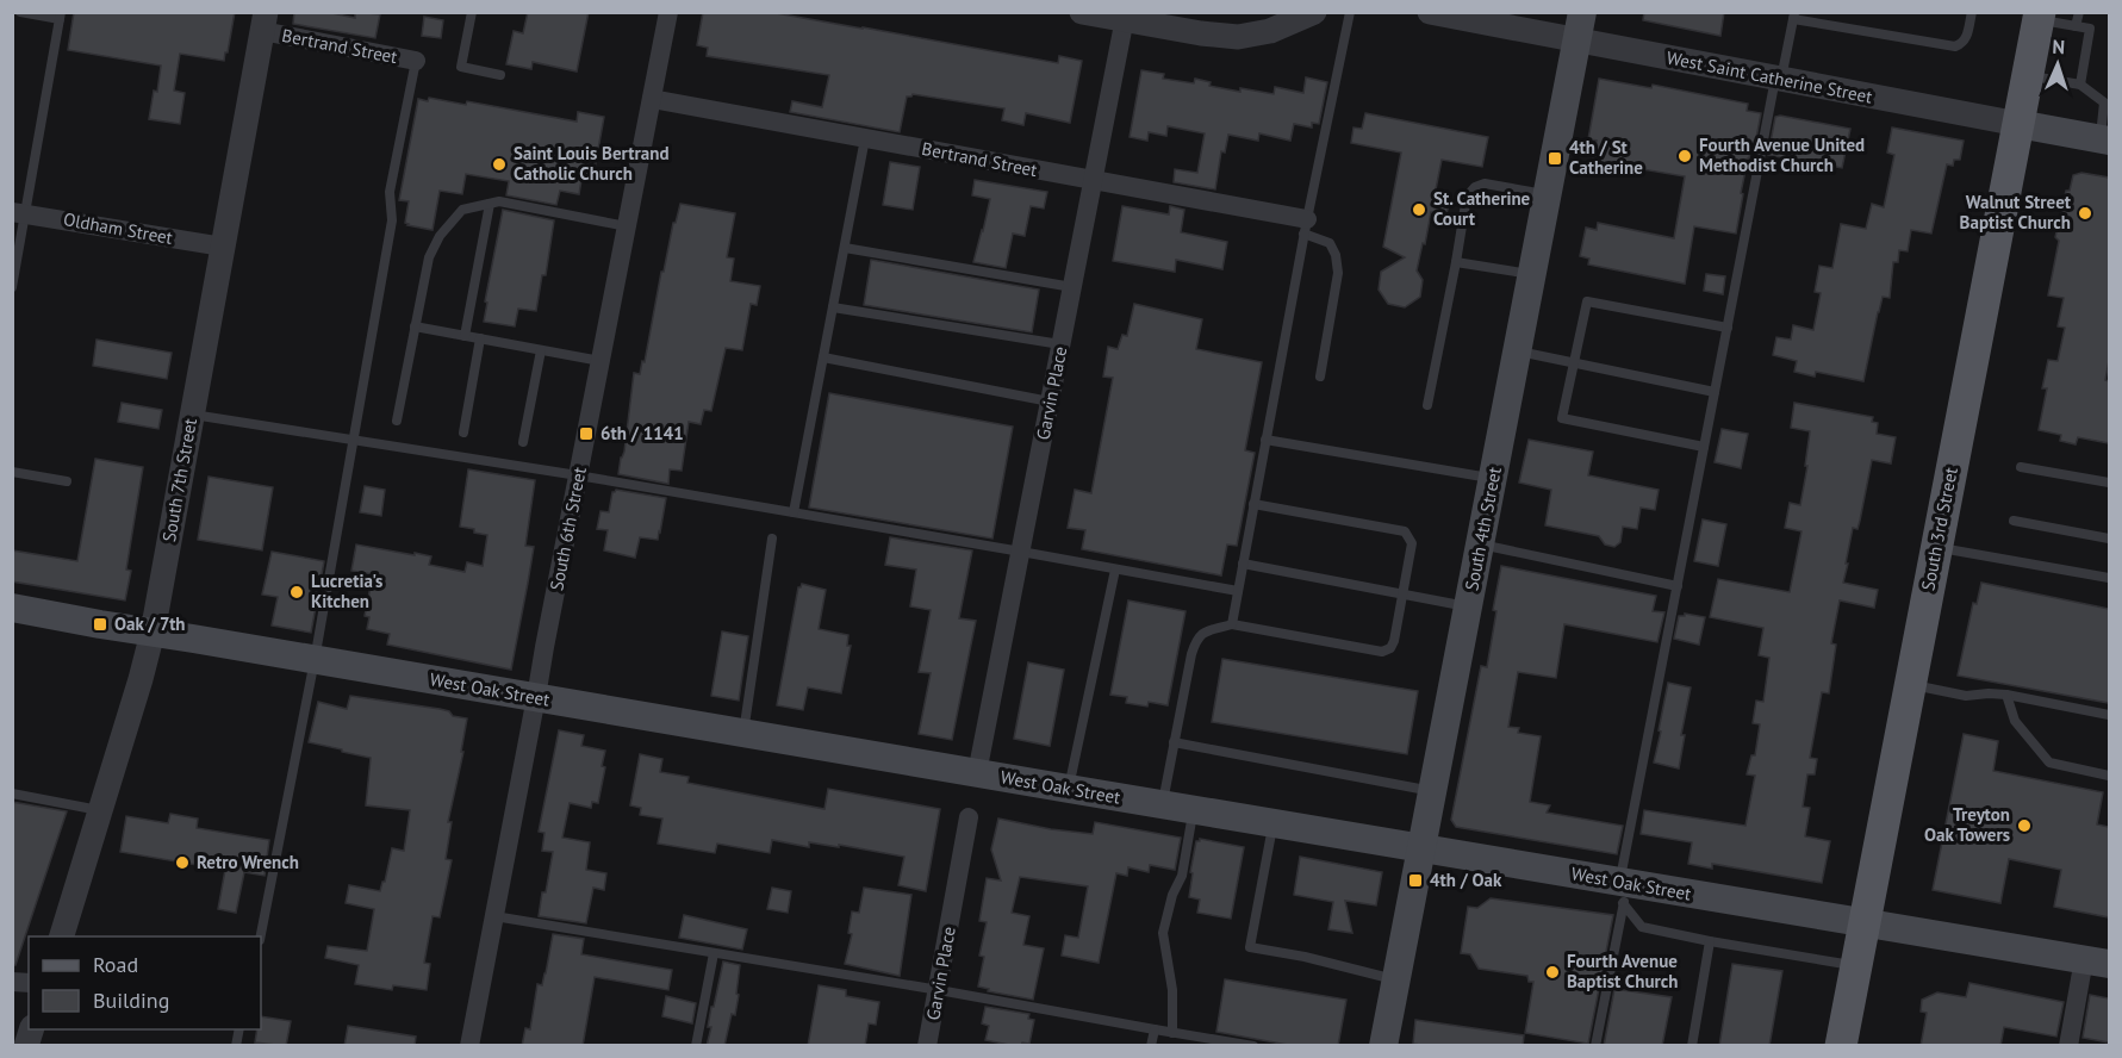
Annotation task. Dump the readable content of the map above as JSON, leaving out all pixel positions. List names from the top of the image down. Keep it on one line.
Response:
{"streets":{"main road":["West Saint Catherine Street","South 4th Street","South 3rd Street","West Oak Street"],"street":["Bertrand Street","Oldham Street","Garvin Place","South 7th Street","South 6th Street"]},"crossings":[["Bertrand Street","Garvin Place"],["Bertrand Street","South 7th Street"],["Bertrand Street","South 6th Street"],["West Saint Catherine Street","South 4th Street"],["West Saint Catherine Street","South 3rd Street"],["Oldham Street","South 7th Street"],["Garvin Place","West Oak Street"],["South 7th Street","West Oak Street"],["South 6th Street","West Oak Street"],["South 4th Street","West Oak Street"],["South 3rd Street","West Oak Street"]],"places":{"other":["Fourth Avenue United Methodist Church","Saint Louis Bertrand Catholic Church","St. Catherine Court","Walnut Street Baptist Church","Lucretia's Kitchen","Treyton Oak Towers","Retro Wrench","Fourth Avenue Baptist Church"],"transit":["4th / St Catherine","6th / 1141","Oak / 7th","4th / Oak"]},"legend":["Road","Building"],"north":"top"}
